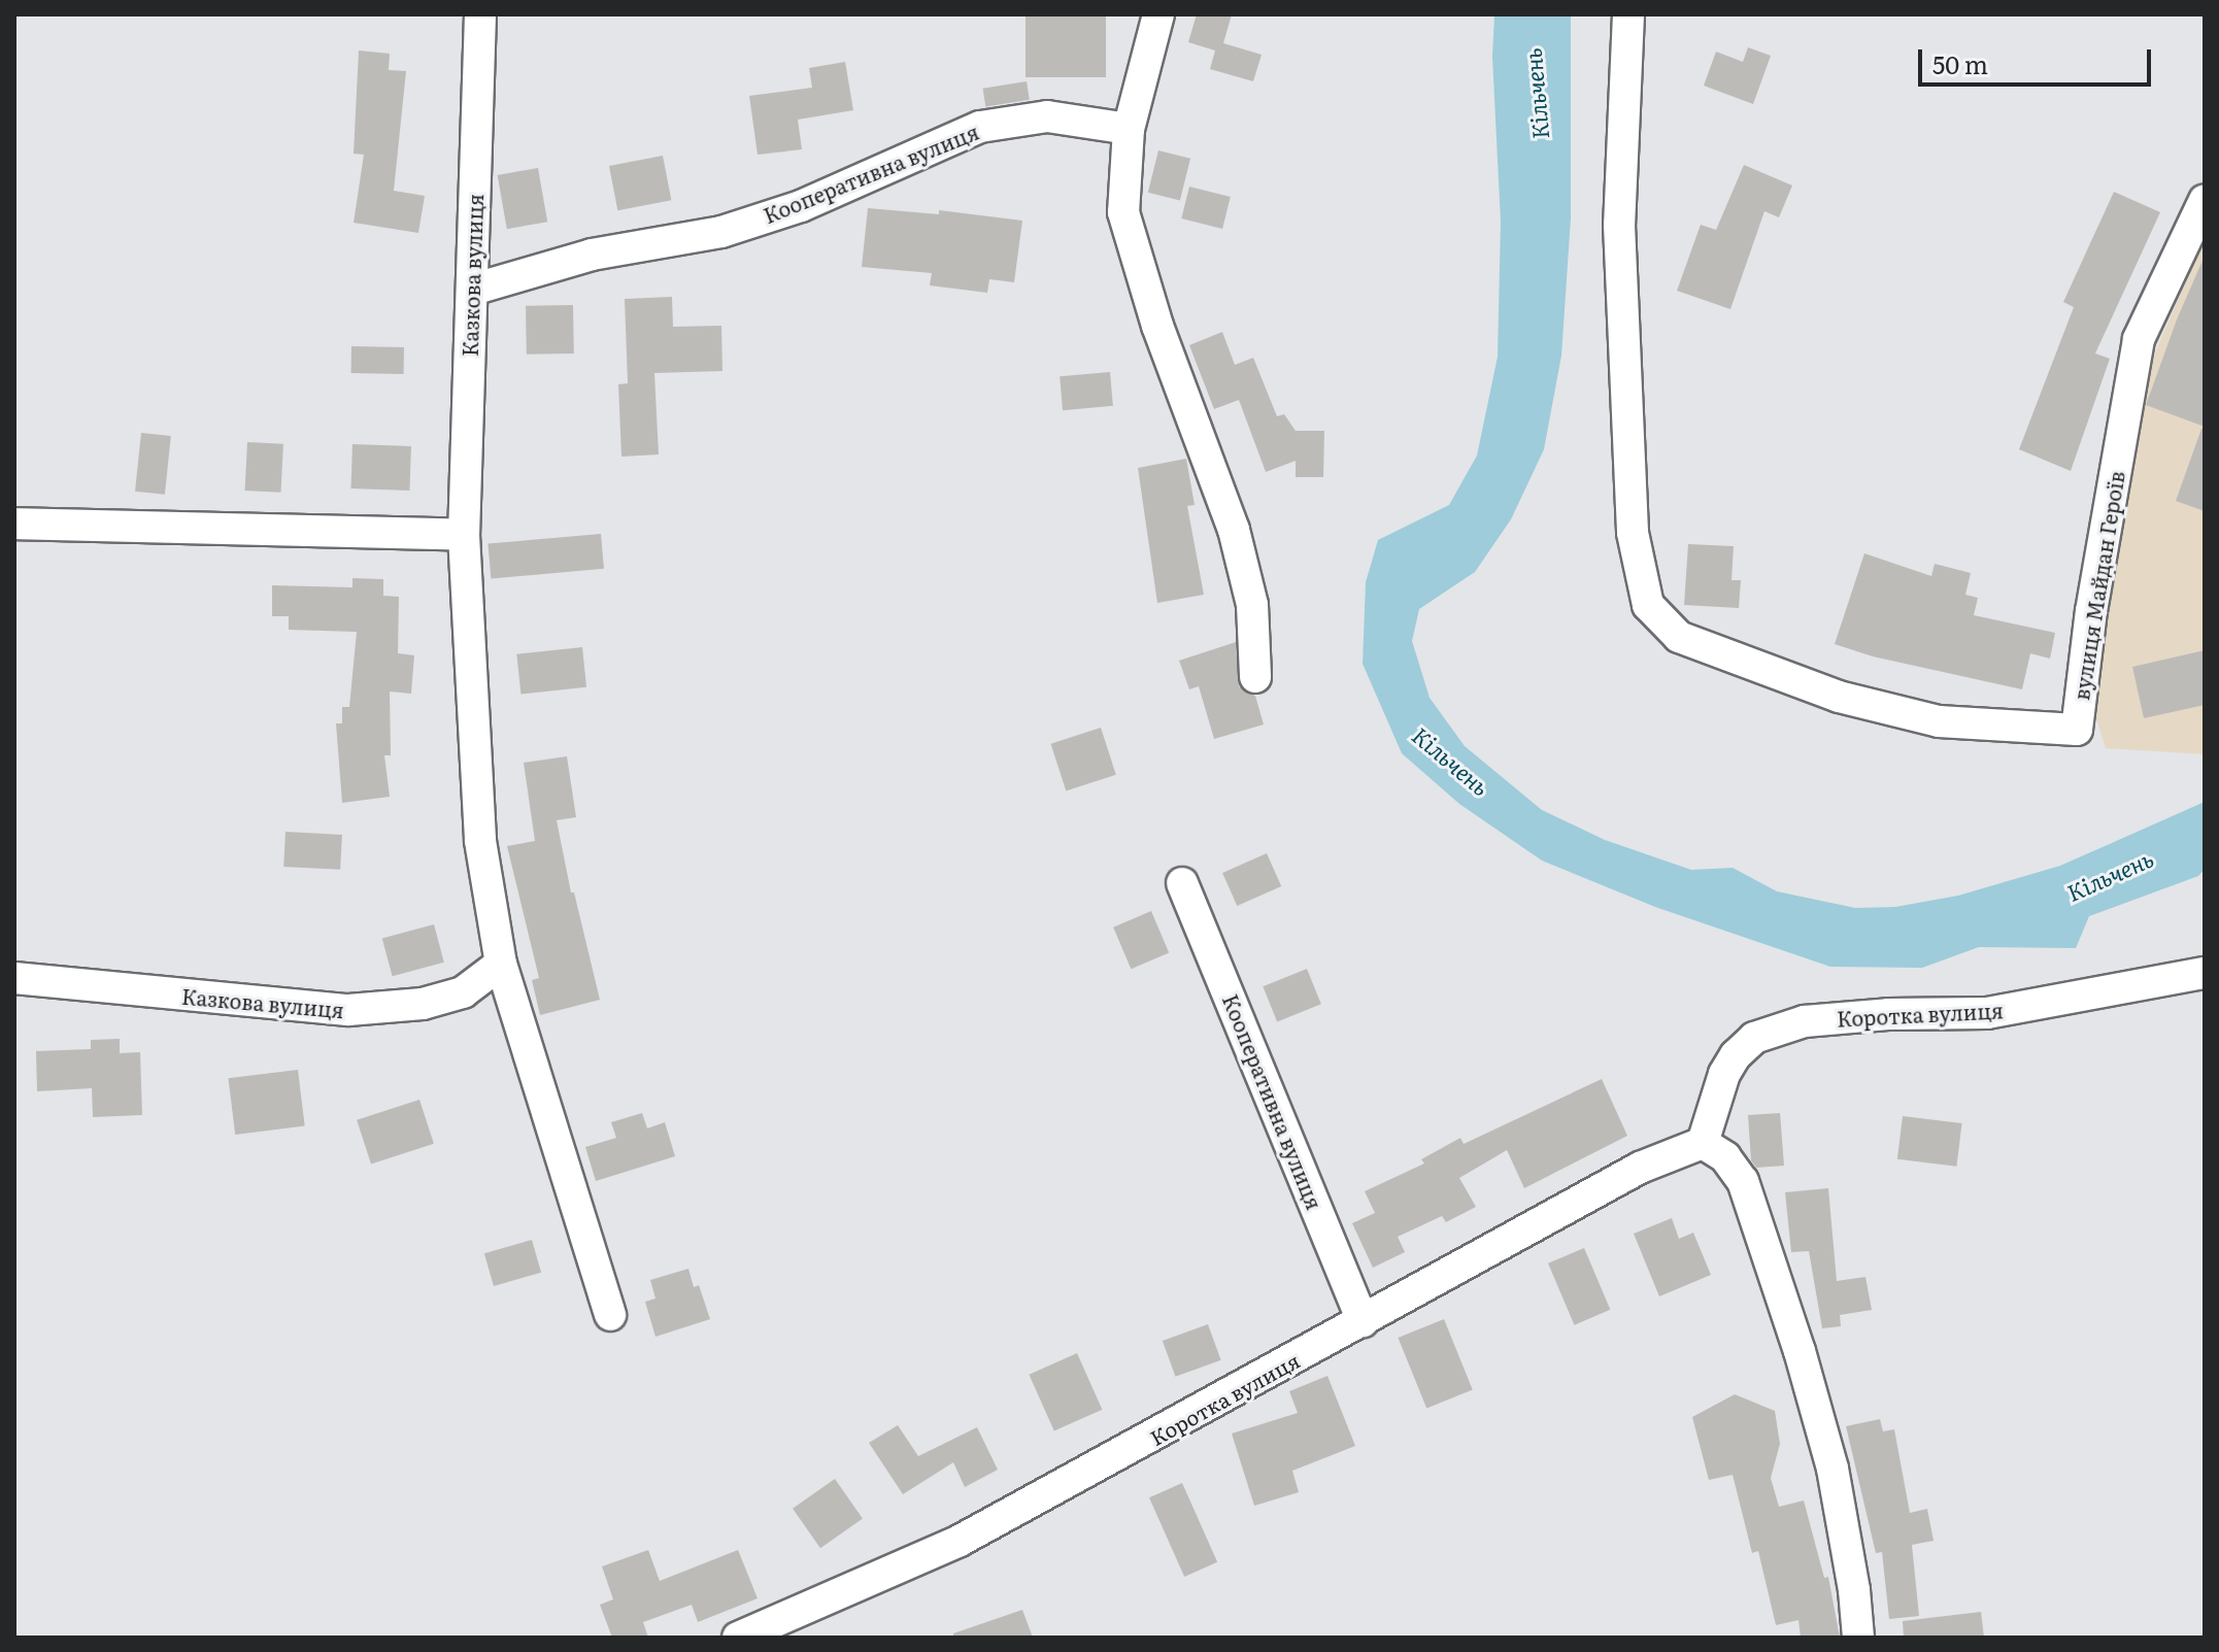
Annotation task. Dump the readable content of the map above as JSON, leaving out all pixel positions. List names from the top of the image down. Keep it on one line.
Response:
{"streets":{"street":["Кооперативна вулиця","Казкова вулиця","вулиця Майдан Героїв","Коротка вулиця"]},"crossings":[["Кооперативна вулиця","Казкова вулиця"],["Кооперативна вулиця","Коротка вулиця"]],"water":["Кільчень"],"scale_bar":"50 m"}
